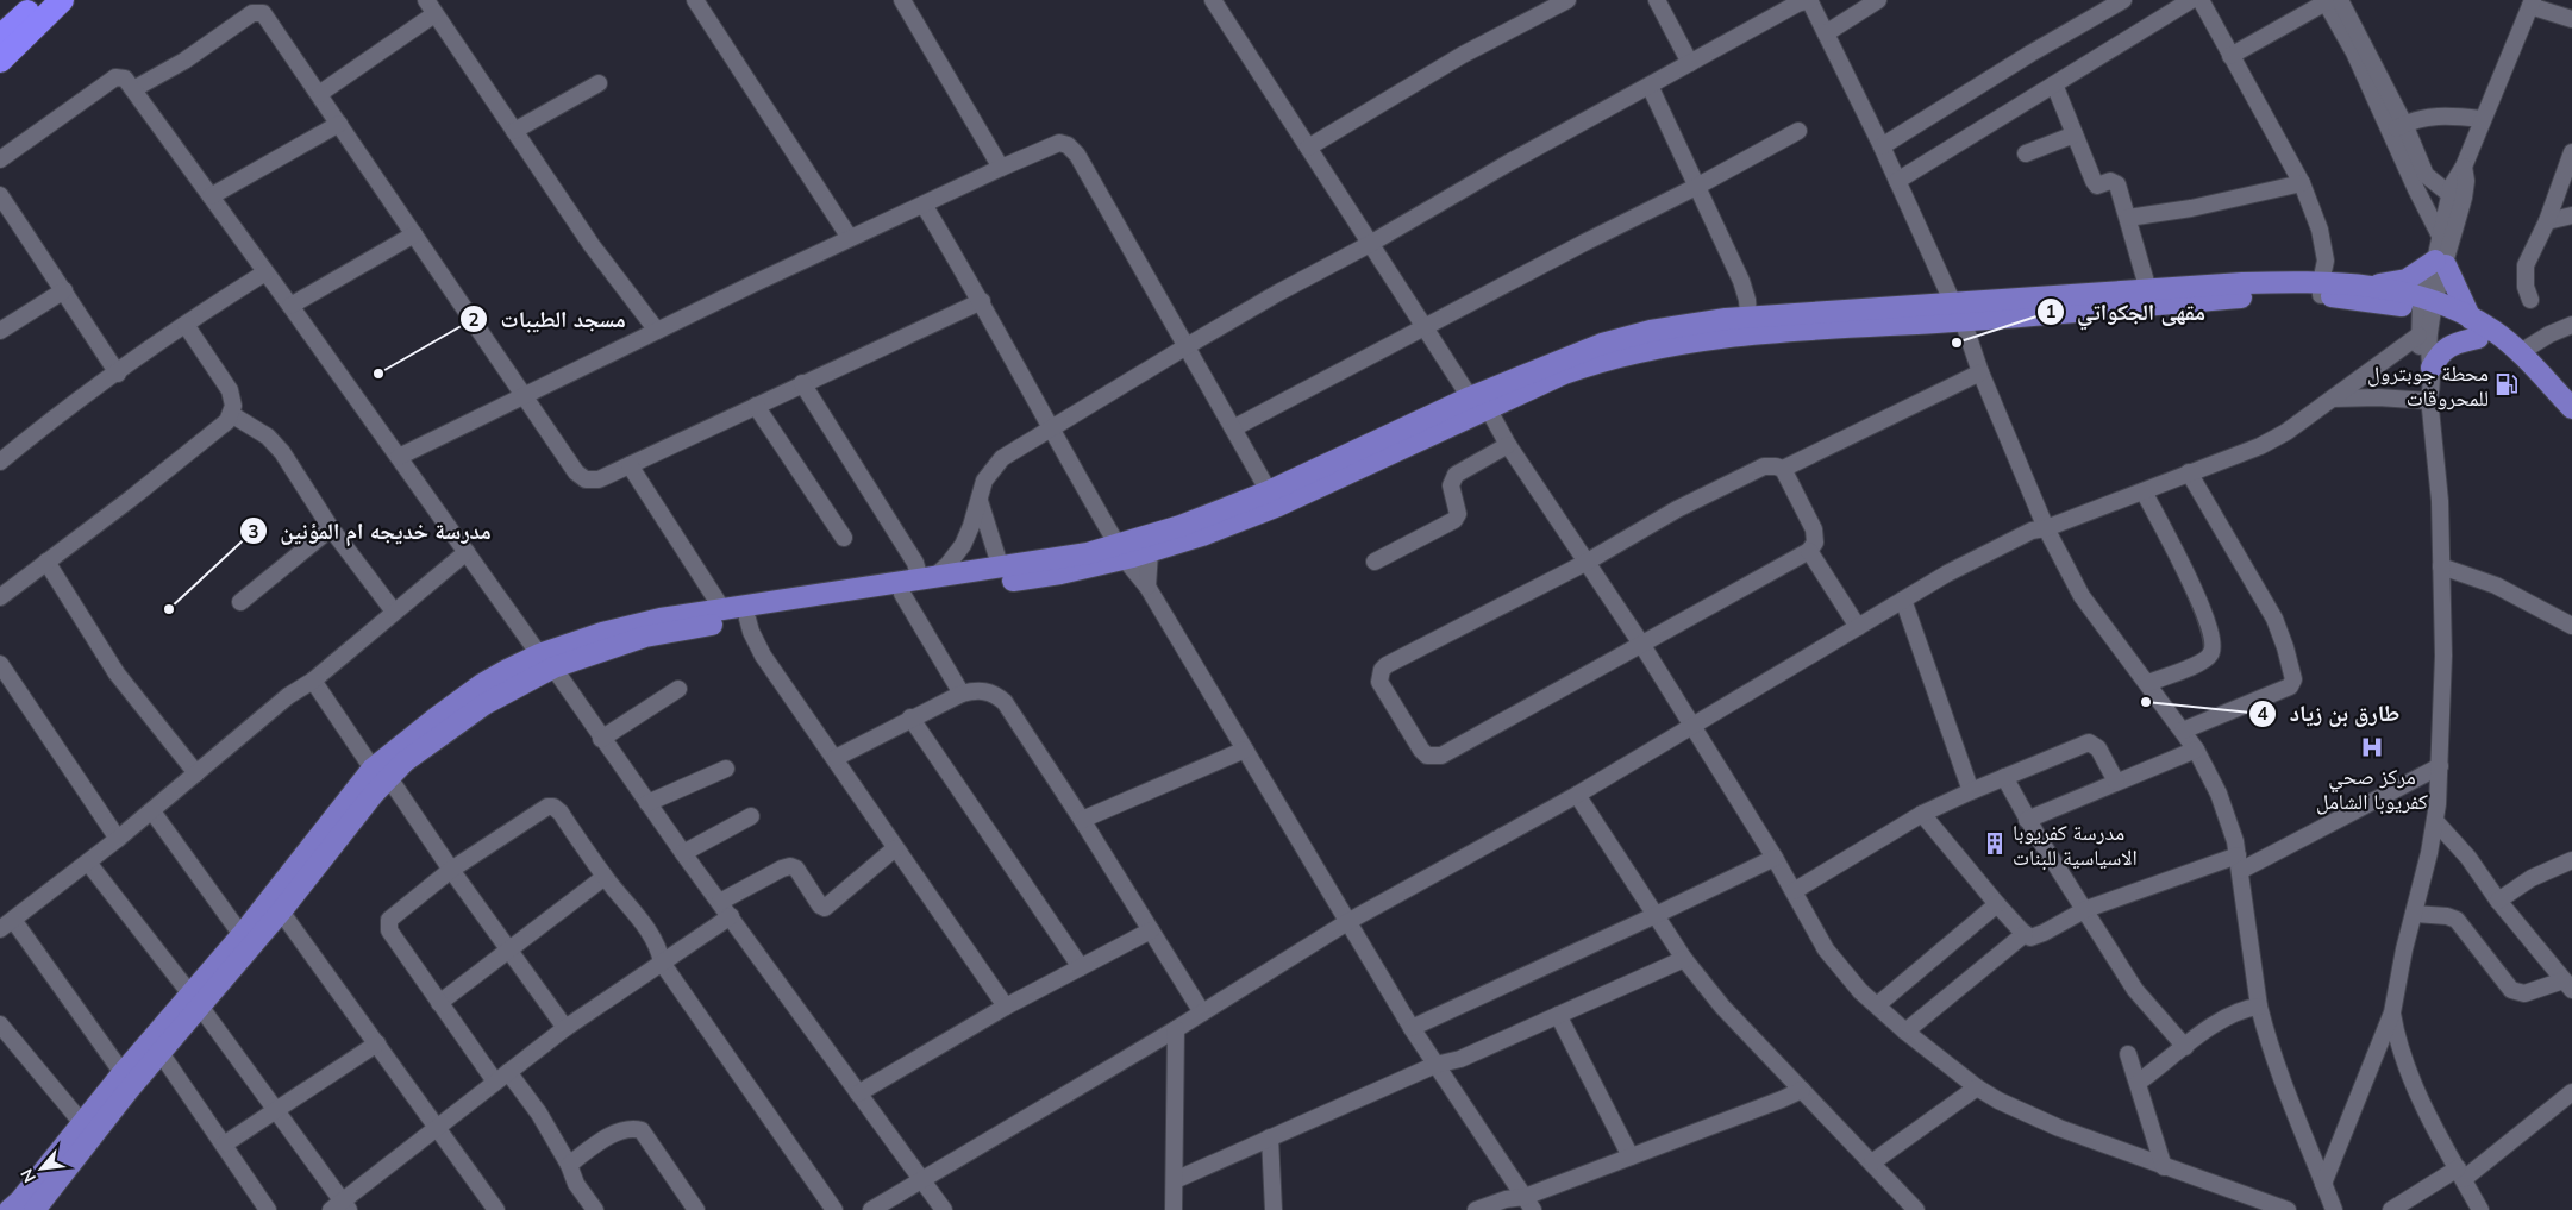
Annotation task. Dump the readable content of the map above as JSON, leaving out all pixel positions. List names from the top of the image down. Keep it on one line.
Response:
{"places":{"other":["مقهى الجكواتي","مسجد الطيبات","مدرسة خديجه ام المؤنين","طارق بن زياد"],"fuel station":["محطة جوبترول للمحروقات"],"hospital":["مركز صحي كفريوبا الشامل"],"building":["مدرسة كفريوبا الاسياسية للبنات"]},"north":"bottom left"}
